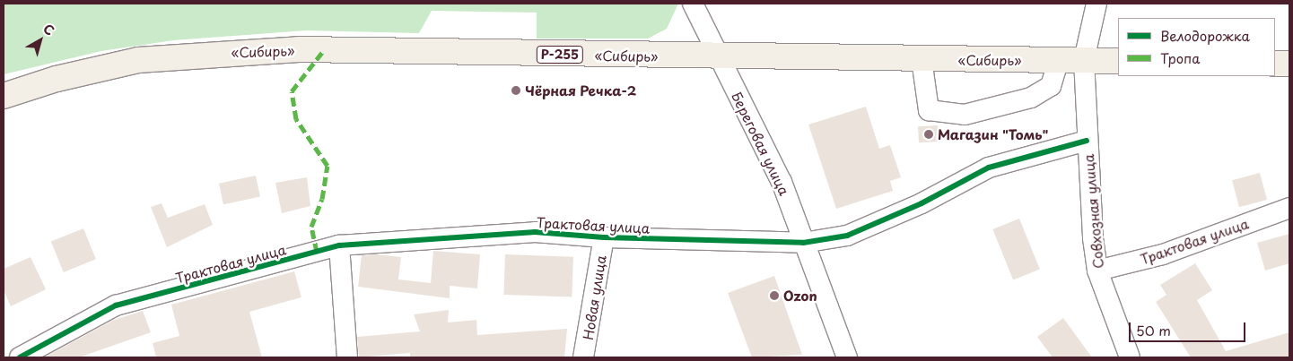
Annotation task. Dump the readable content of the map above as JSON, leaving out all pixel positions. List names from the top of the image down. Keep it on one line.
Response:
{"streets":{"highway":["«Сибирь»","Р-255"],"street":["Береговая улица","Совхозная улица","Трактовая улица","Новая улица"]},"crossings":[["«Сибирь»","Береговая улица"],["«Сибирь»","Совхозная улица"],["Береговая улица","Трактовая улица"],["Совхозная улица","Трактовая улица"],["Трактовая улица","Новая улица"]],"places":["Чёрная Речка-2","Магазин \"Томь\"","Ozon"],"legend":["Велодорожка","Тропа"],"scale_bar":"50 m","north":"top right"}
